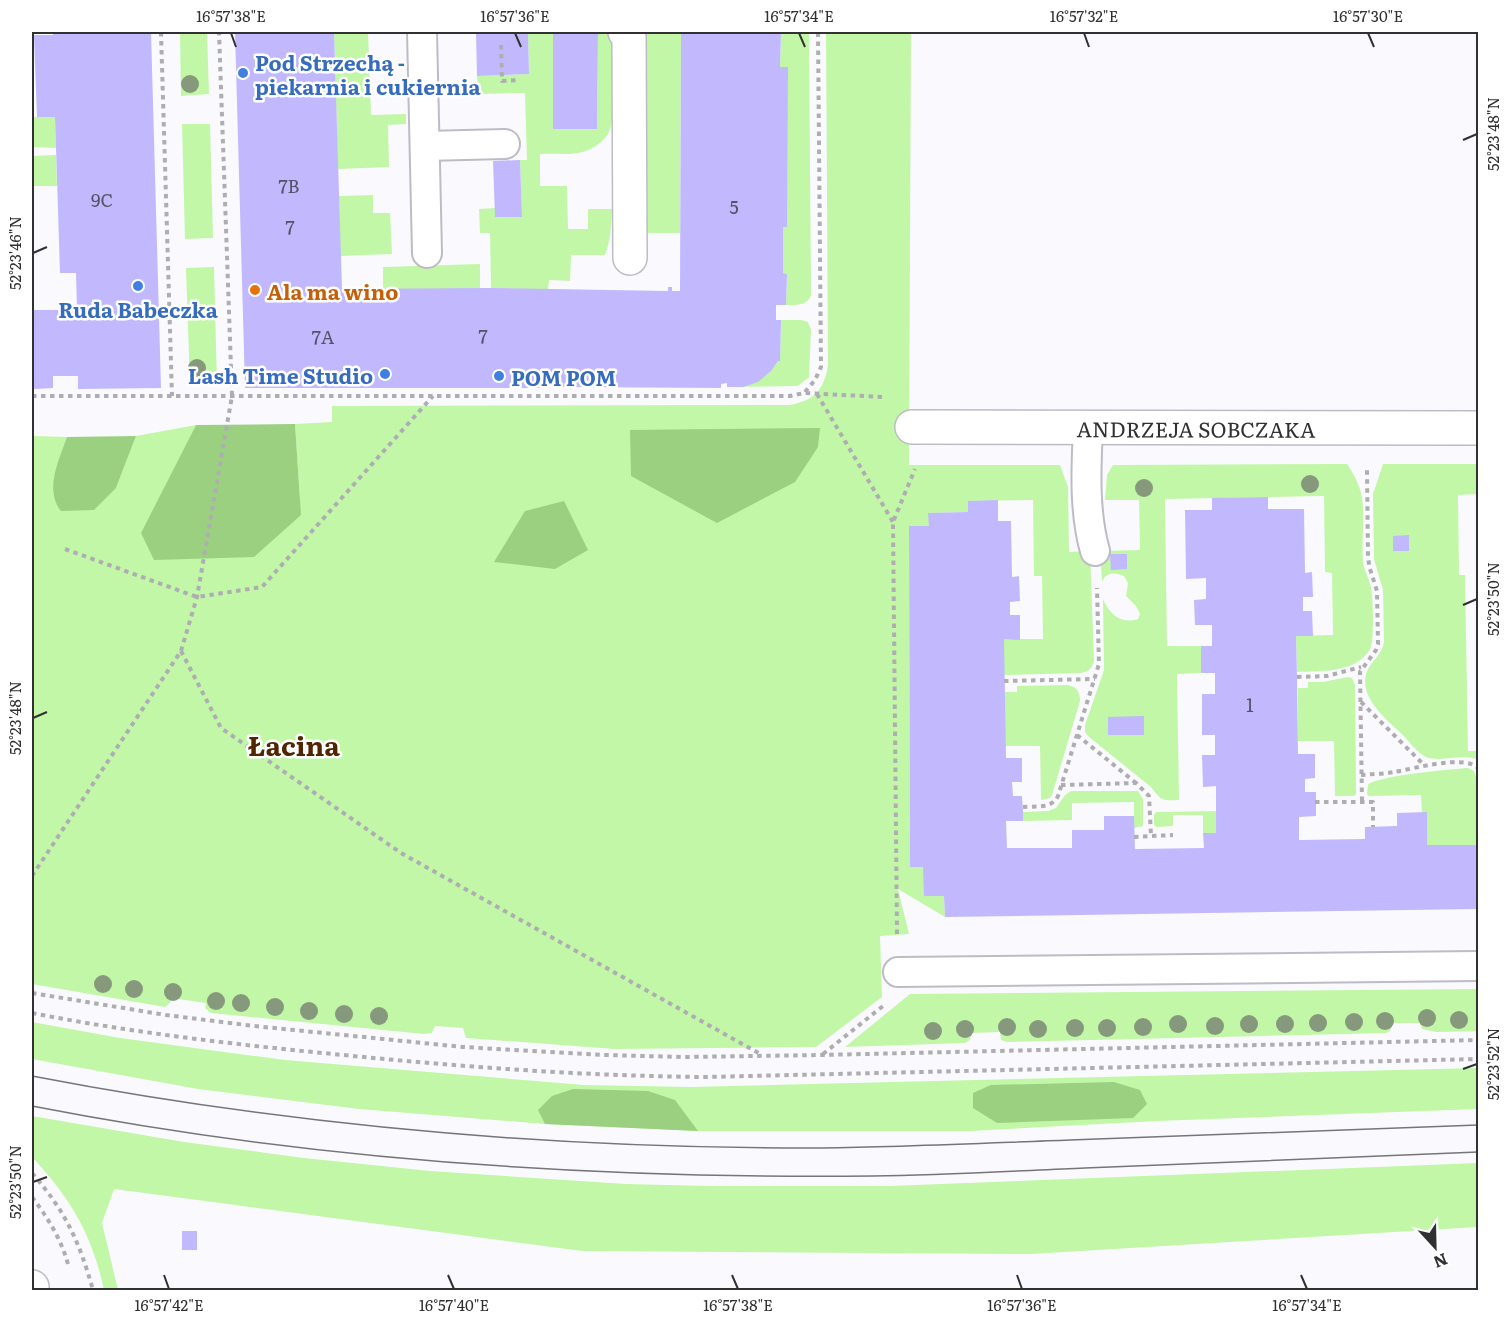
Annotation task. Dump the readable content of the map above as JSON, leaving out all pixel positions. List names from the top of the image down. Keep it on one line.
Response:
{"streets":{"street":["ANDRZEJA SOBCZAKA"]},"districts":["Łacina"],"places":["Pod Strzechą - piekarnia i cukiernia","Ruda Babeczka","Ala ma wino","Lash Time Studio","POM POM"],"house_numbers":["7B","9C","5","7","7","7A","1"],"north":"bottom","coordinates":["16°57'38\"E","16°57'36\"E","16°57'34\"E","16°57'32\"E","16°57'30\"E","52°23'48\"N","52°23'46\"N","52°23'50\"N","52°23'52\"N","16°57'42\"E","16°57'40\"E"]}
